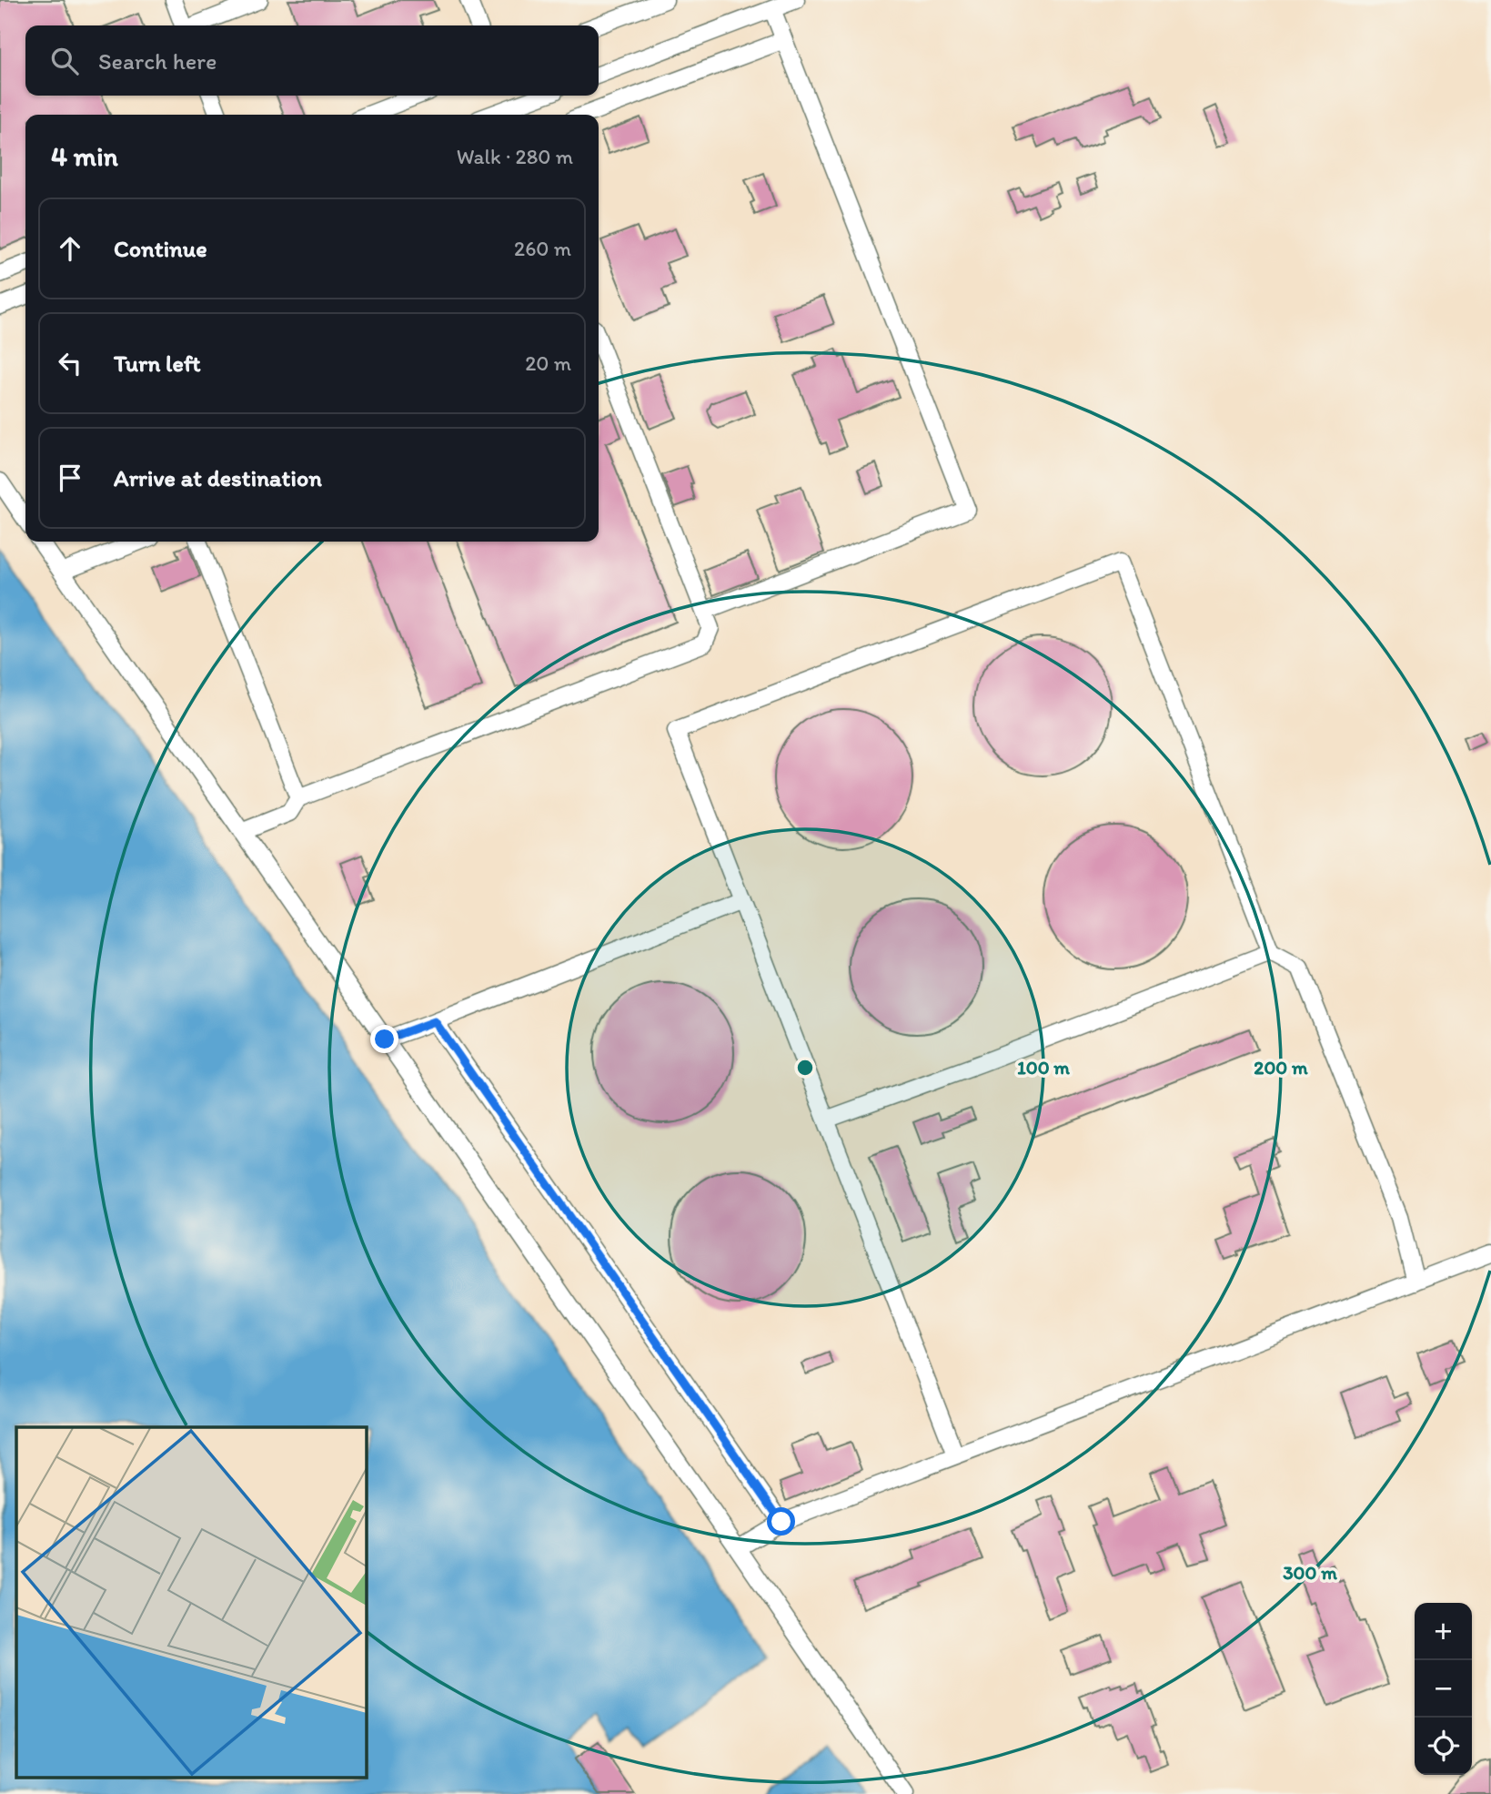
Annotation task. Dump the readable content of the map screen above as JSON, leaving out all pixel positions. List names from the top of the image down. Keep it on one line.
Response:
{"page":{"search":"Search here","heading":["4 min","Walk · 280 m"],"list":[["Continue","260 m"],["Turn left","20 m"],"Arrive at destination"],"map_buttons":["+","−"]},"rings":["100 m","200 m","300 m"]}
